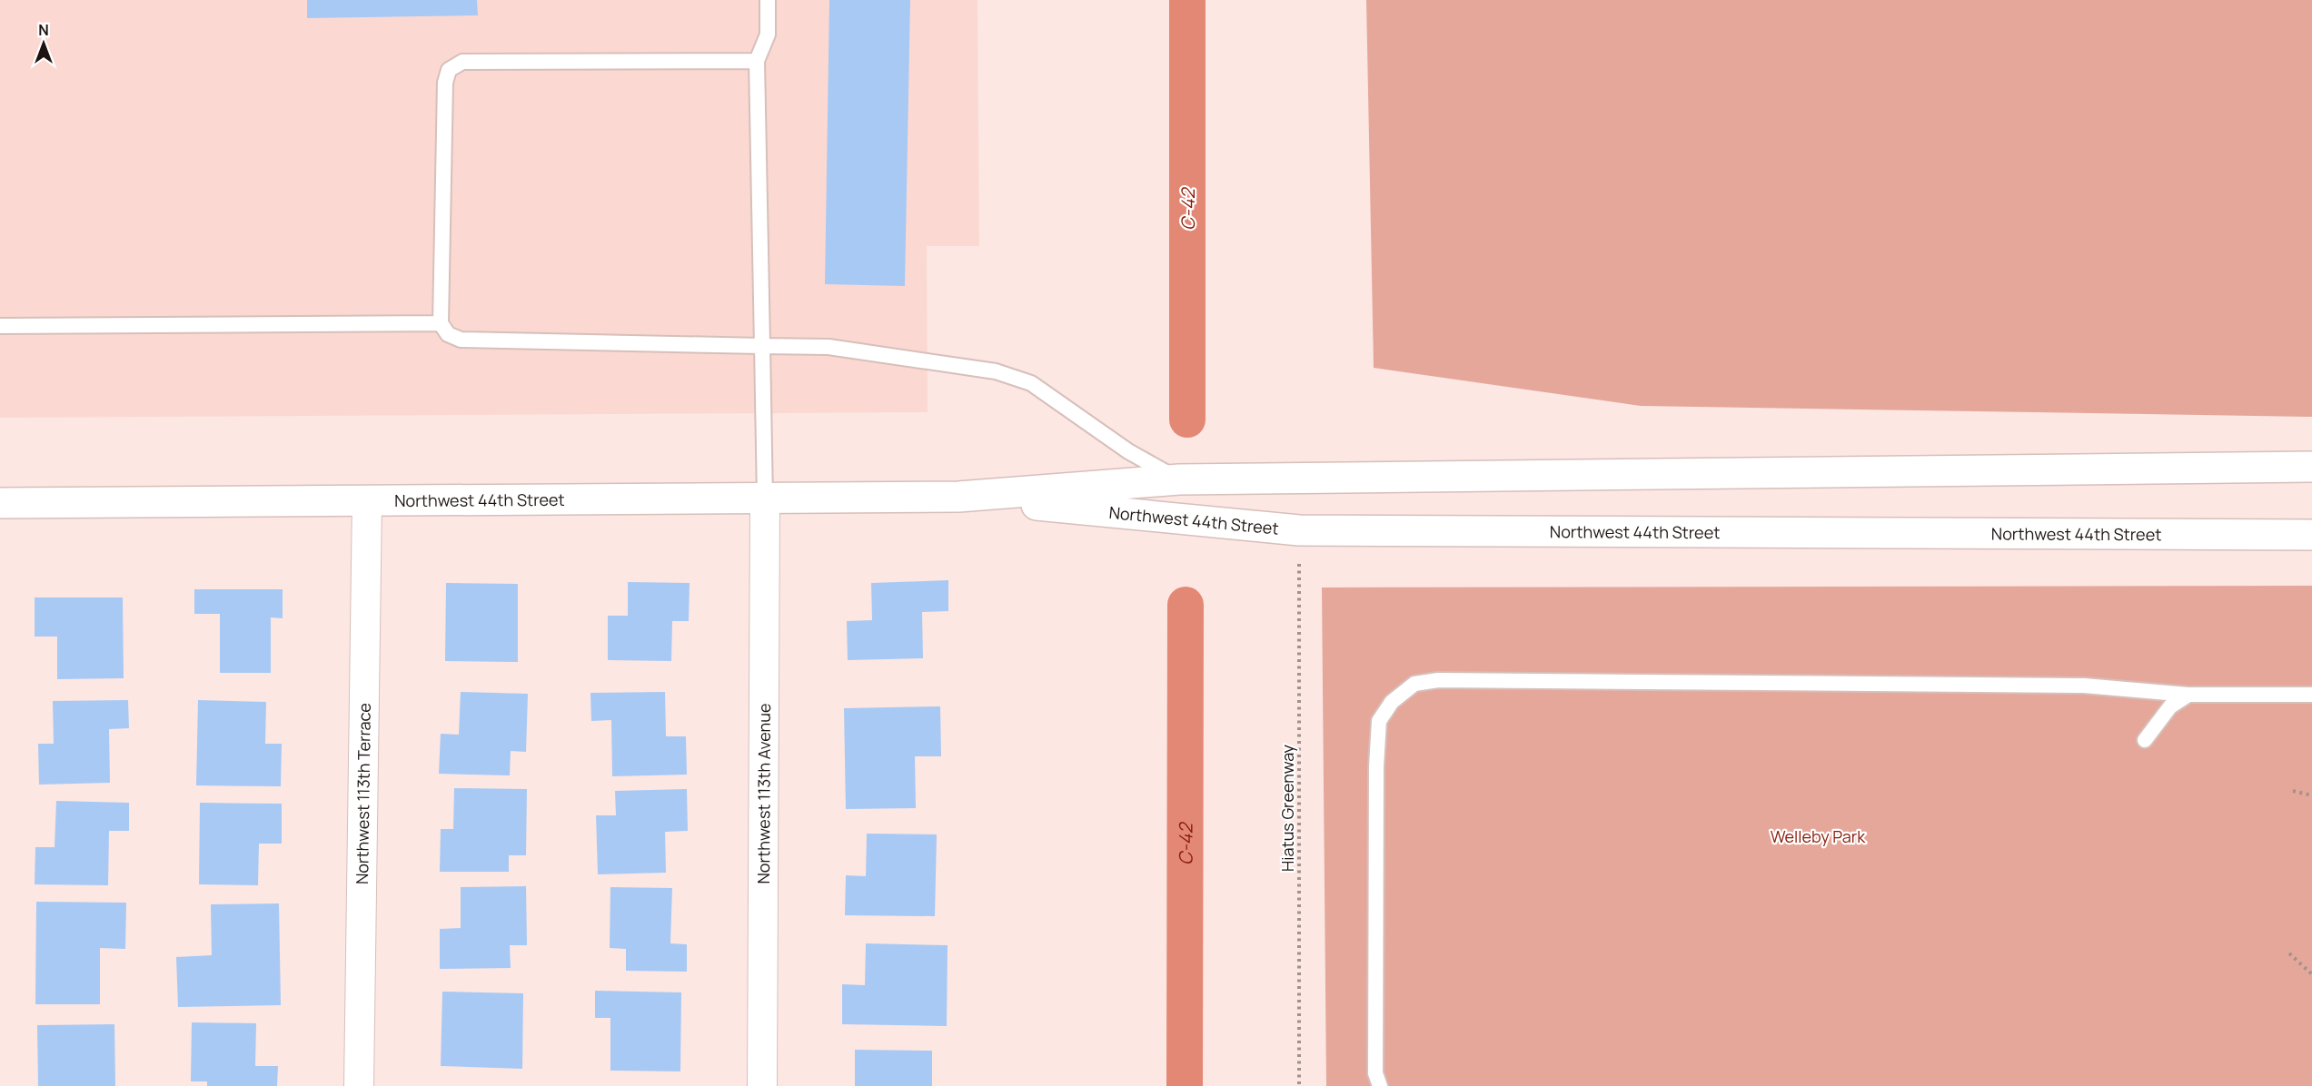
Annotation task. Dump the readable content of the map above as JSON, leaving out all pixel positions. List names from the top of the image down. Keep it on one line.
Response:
{"streets":{"street":["Northwest 44th Street","Northwest 113th Avenue","Northwest 113th Terrace"],"path":["Hiatus Greenway"]},"crossings":[["Northwest 44th Street","Northwest 113th Avenue"],["Northwest 44th Street","Northwest 113th Terrace"],["Northwest 44th Street","Hiatus Greenway"]],"water":["C-42"],"parks":["Welleby Park"],"north":"top"}
